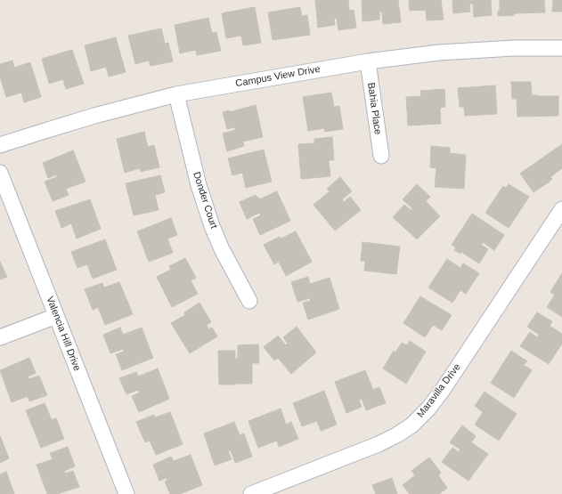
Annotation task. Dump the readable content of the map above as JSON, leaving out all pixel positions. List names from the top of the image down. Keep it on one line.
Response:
{"streets":{"street":["Campus View Drive","Bahia Place","Donder Court","Valencia Hill Drive","Maravilla Drive"]},"crossings":[["Campus View Drive","Bahia Place"],["Campus View Drive","Donder Court"]]}
